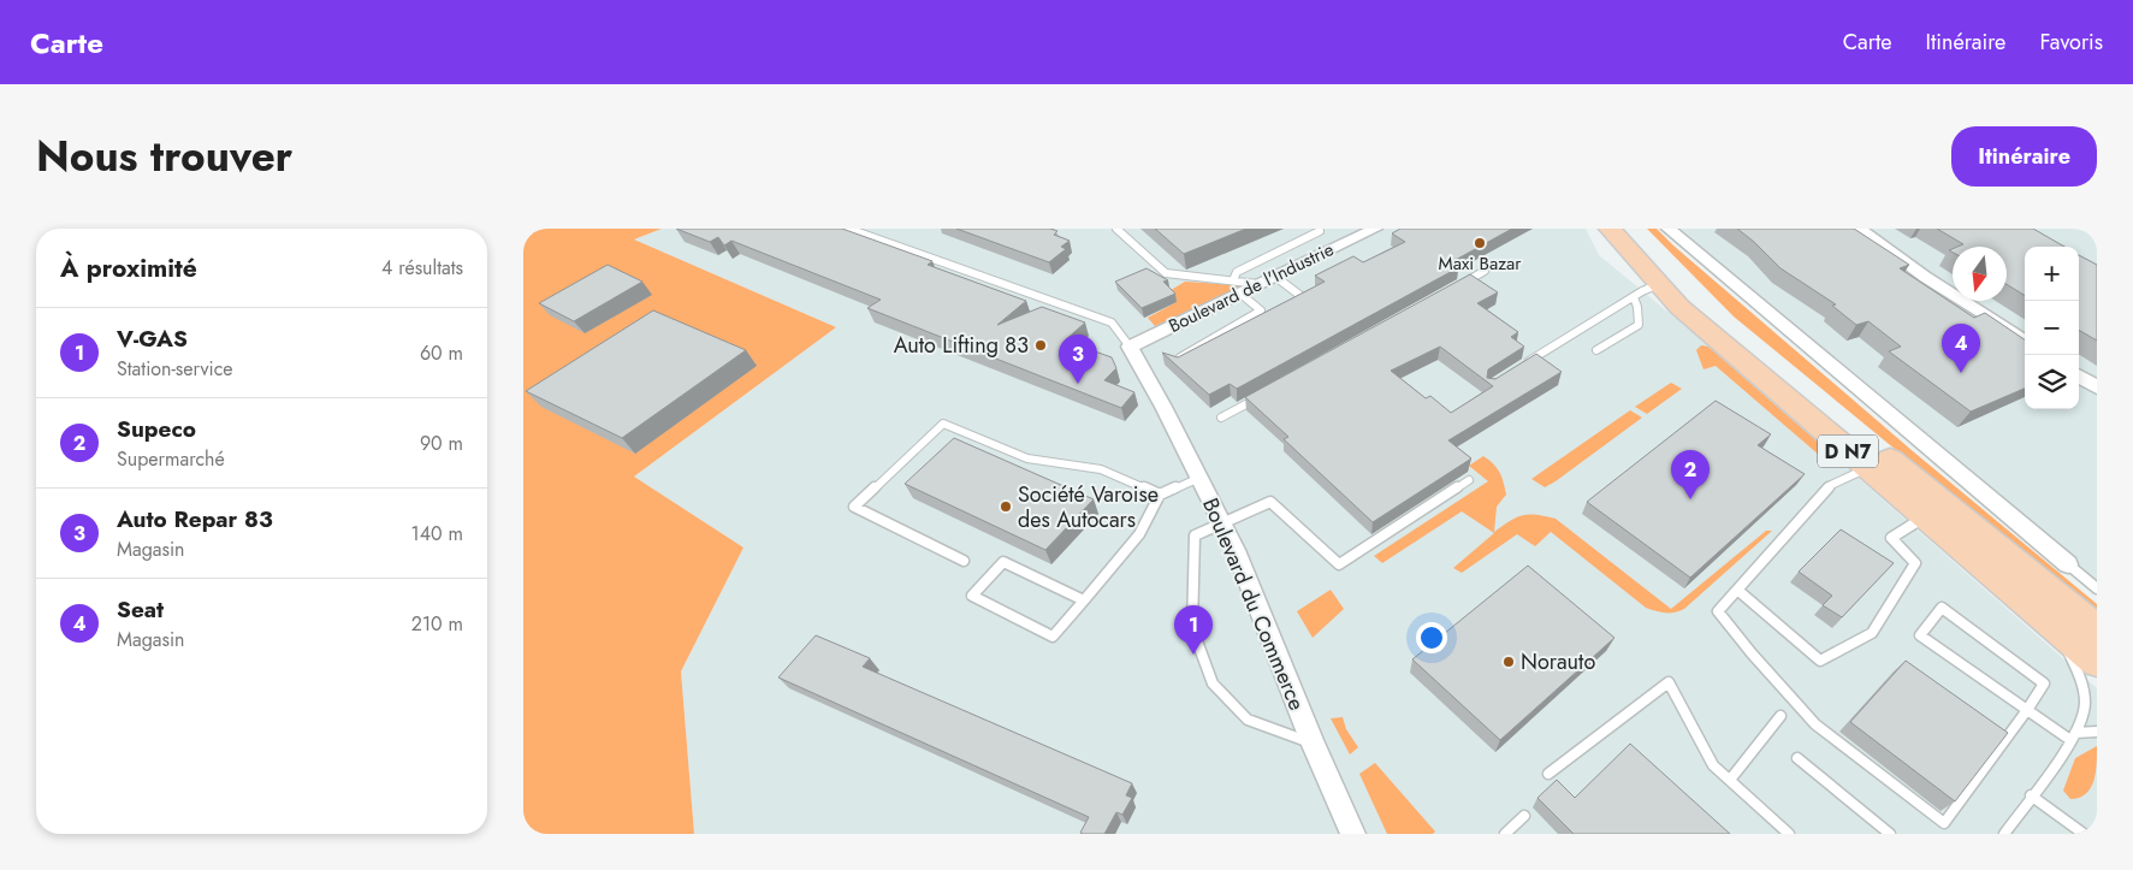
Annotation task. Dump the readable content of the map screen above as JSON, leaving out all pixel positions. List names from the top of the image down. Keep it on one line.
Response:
{"streets":{"main road":["D N7"],"street":["Boulevard de l'Industrie","Boulevard du Commerce"]},"crossings":[["Boulevard de l'Industrie","Boulevard du Commerce"]],"places":["Maxi Bazar","Auto Lifting 83","Société Varoise des Autocars","Norauto"],"north":"bottom","page":{"header":"Carte","nav":["Carte","Itinéraire","Favoris"],"title":"Nous trouver","buttons":"Itinéraire","heading":["À proximité","4 résultats"],"map_buttons":["+","−"],"list":[{"mark":"1","name":"V-GAS","note":"Station-service","value":"60 m"},{"mark":"2","name":"Supeco","note":"Supermarché","value":"90 m"},{"mark":"3","name":"Auto Repar 83","note":"Magasin","value":"140 m"},{"mark":"4","name":"Seat","note":"Magasin","value":"210 m"}],"pins":["4","3","2","1"]}}
